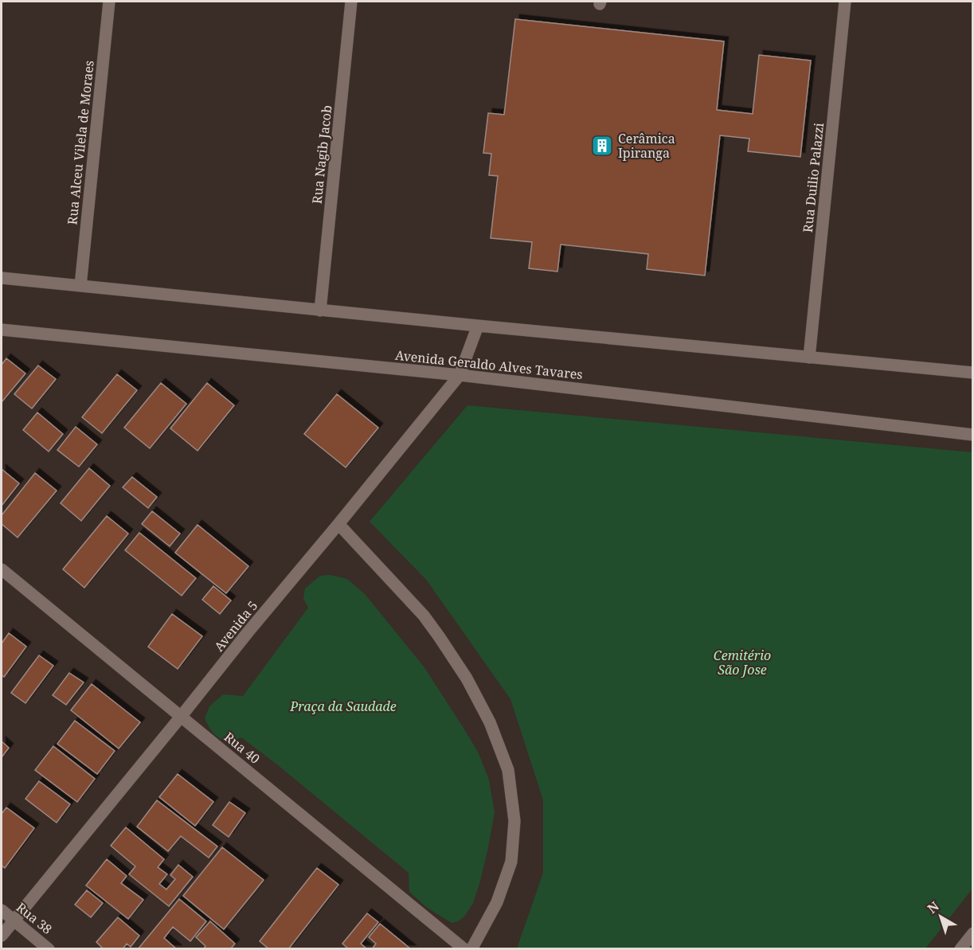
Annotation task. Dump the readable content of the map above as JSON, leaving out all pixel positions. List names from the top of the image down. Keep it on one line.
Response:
{"streets":{"street":["Rua Alceu Vilela de Moraes","Rua Nagib Jacob","Rua Duilio Palazzi","Avenida Geraldo Alves Tavares","Avenida 5","Rua 40","Rua 38"]},"crossings":[["Avenida Geraldo Alves Tavares","Avenida 5"],["Avenida 5","Rua 40"],["Avenida 5","Rua 38"]],"parks":["Cemitério São Jose","Praça da Saudade"],"places":{"building":["Cerâmica Ipiranga"]},"north":"top left"}
